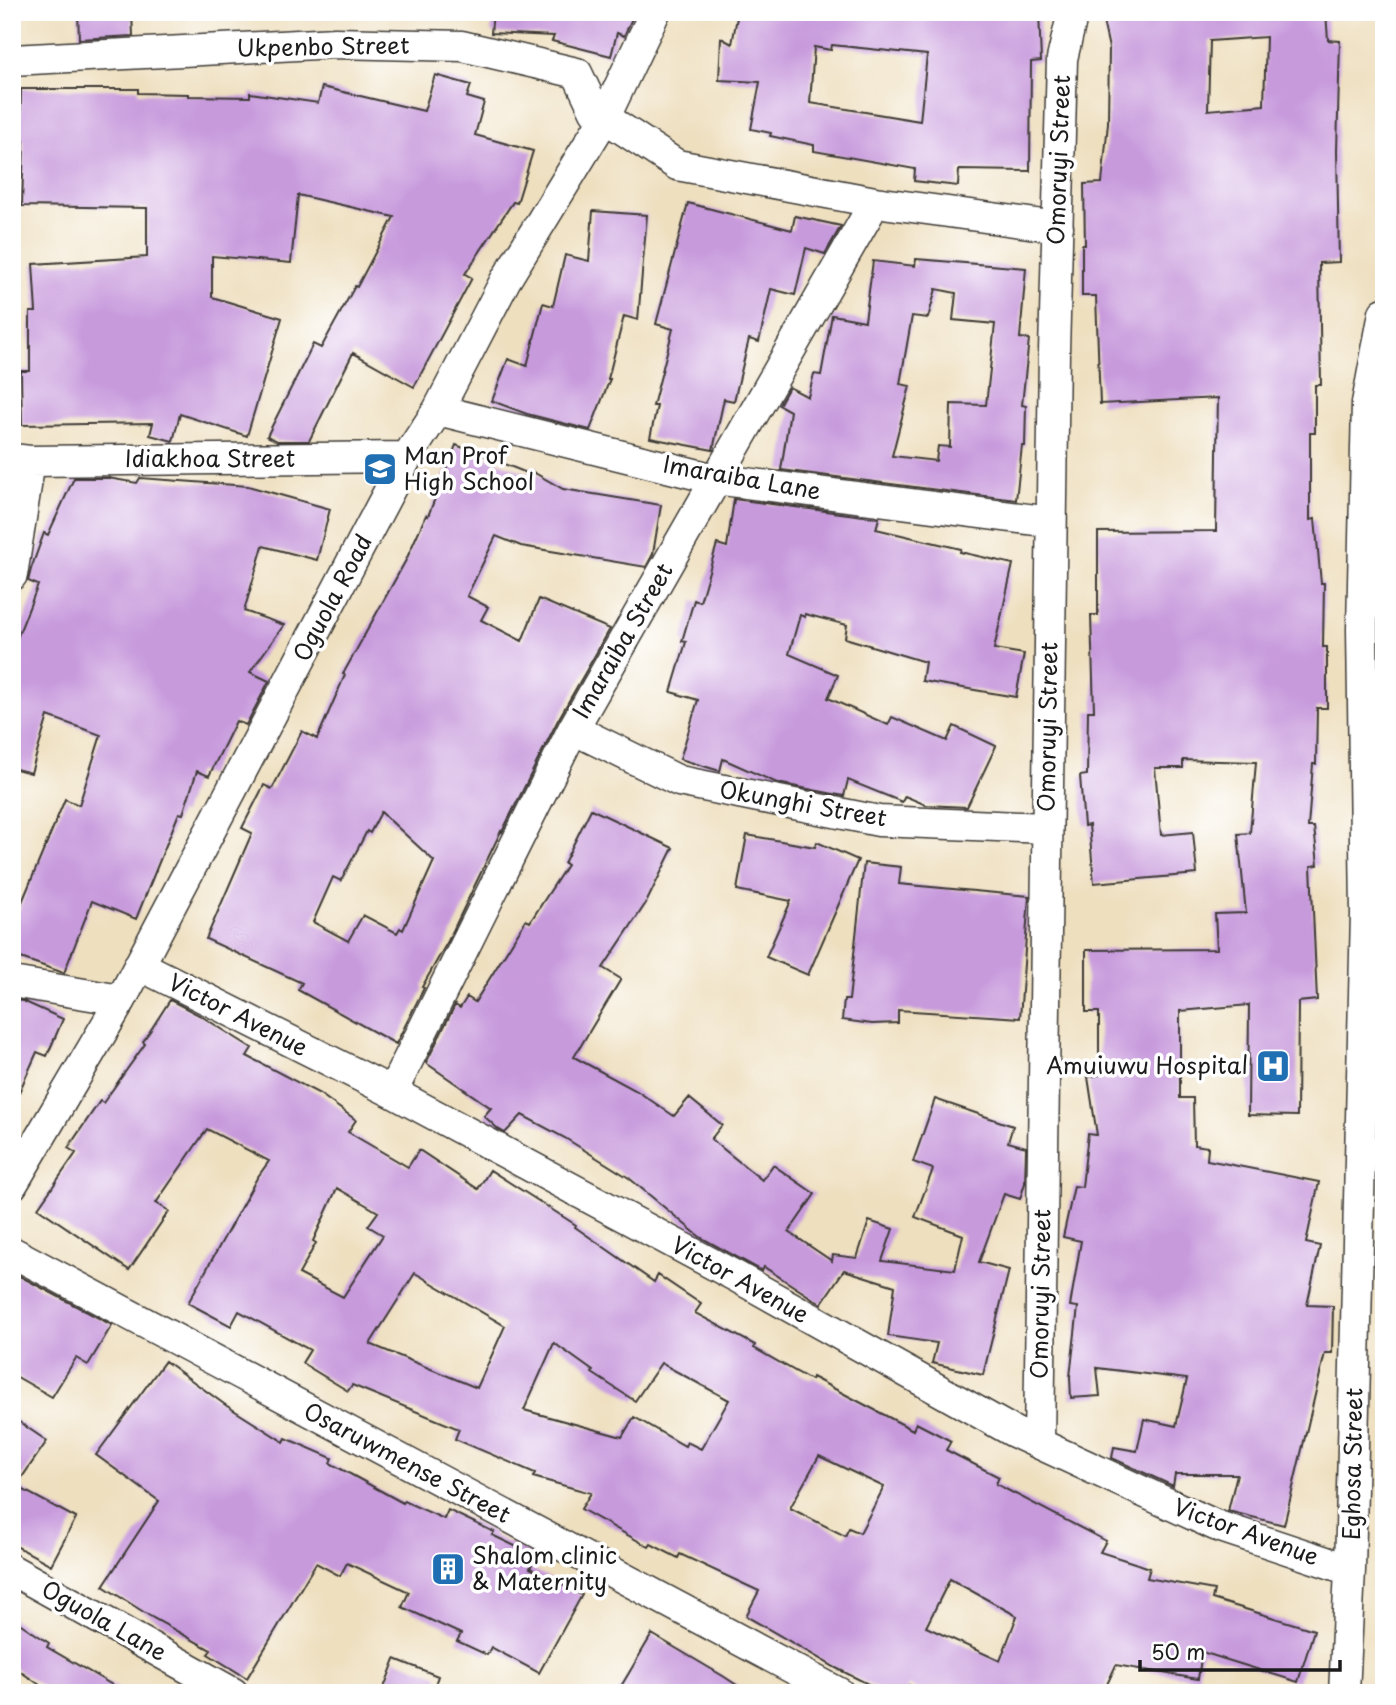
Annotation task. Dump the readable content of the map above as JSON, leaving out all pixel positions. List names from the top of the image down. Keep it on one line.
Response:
{"streets":{"street":["Ukpenbo Street","Omoruyi Street","Idiakhoa Street","Imaraiba Lane","Oguola Road","Imaraiba Street","Okunghi Street","Victor Avenue","Osaruwmense Street","Eghosa Street","Oguola Lane"]},"crossings":[["Ukpenbo Street","Oguola Road"],["Omoruyi Street","Imaraiba Lane"],["Omoruyi Street","Okunghi Street"],["Omoruyi Street","Victor Avenue"],["Idiakhoa Street","Oguola Road"],["Imaraiba Lane","Oguola Road"],["Imaraiba Lane","Imaraiba Street"],["Oguola Road","Victor Avenue"],["Imaraiba Street","Okunghi Street"],["Imaraiba Street","Victor Avenue"],["Victor Avenue","Eghosa Street"]],"places":{"school or university":["Man Prof High School"],"hospital":["Amuiuwu Hospital"],"building":["Shalom clinic & Maternity"]},"scale_bar":"50 m"}
